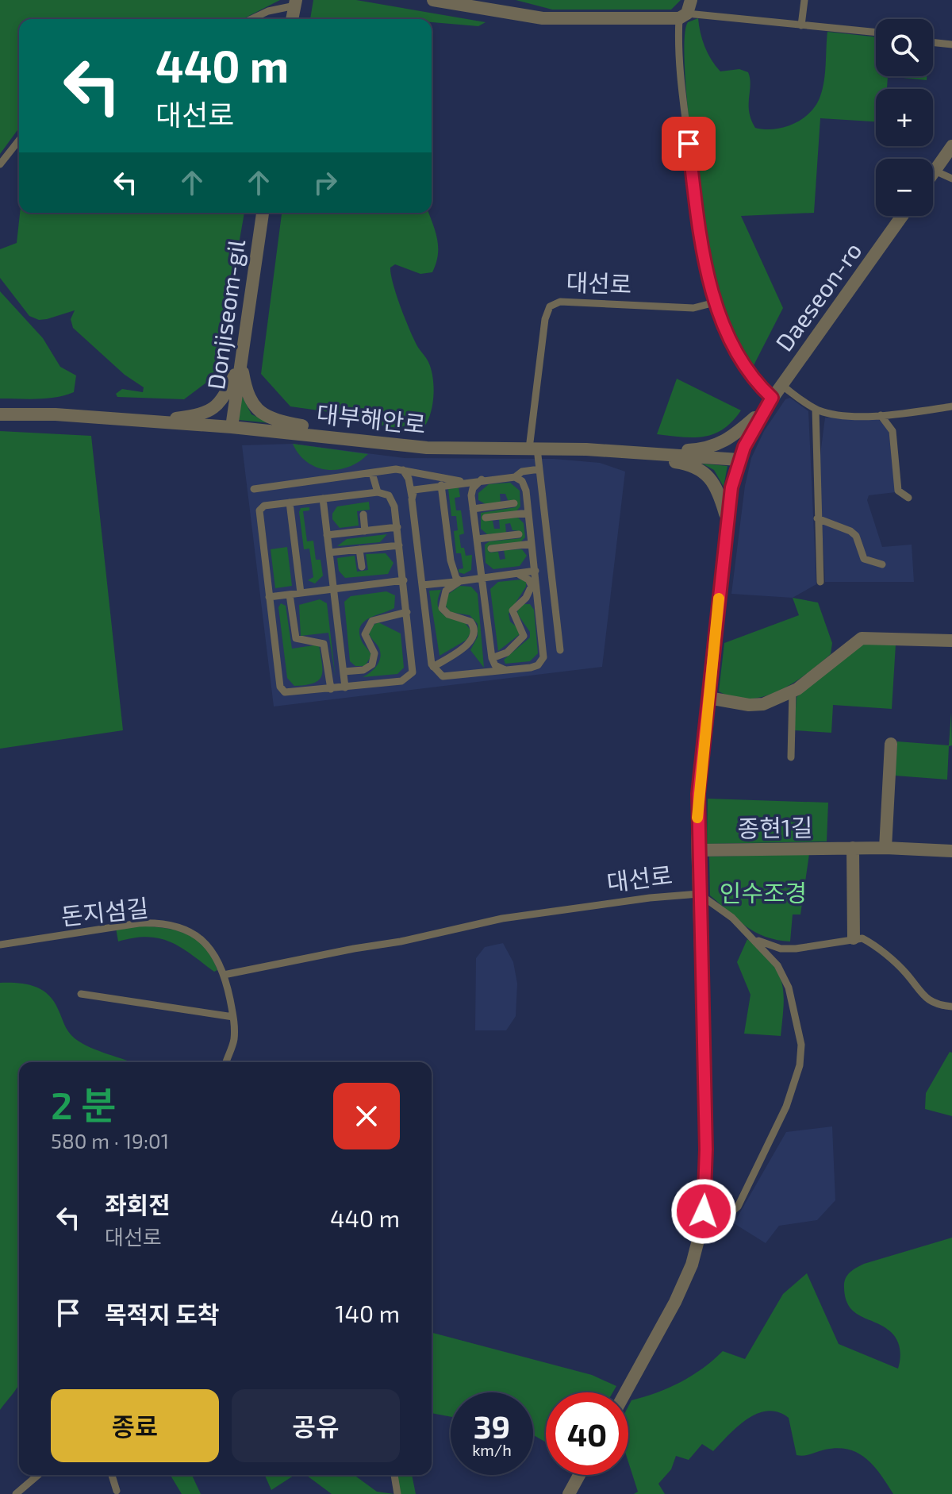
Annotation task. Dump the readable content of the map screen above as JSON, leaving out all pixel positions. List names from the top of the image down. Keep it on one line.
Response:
{"streets":{"street":["Daeseon-ro","Donjiseom-gil","대부해안로","종현1길"],"lane":["대선로","돈지섬길"]},"crossings":[["대선로","Daeseon-ro"],["대선로","대부해안로"],["대선로","돈지섬길"],["Daeseon-ro","대부해안로"],["Daeseon-ro","종현1길"],["Donjiseom-gil","대부해안로"]],"parks":["인수조경"],"page":{"map_buttons":["+","−"],"turn":["440 m","대선로"],"heading":["2 분","580 m · 19:01"],"list":[{"name":"좌회전","note":"대선로","value":"440 m"},{"name":"목적지 도착","value":"140 m"}],"buttons":["종료","공유"],"speed":"39 km/h","limit":"40"}}
